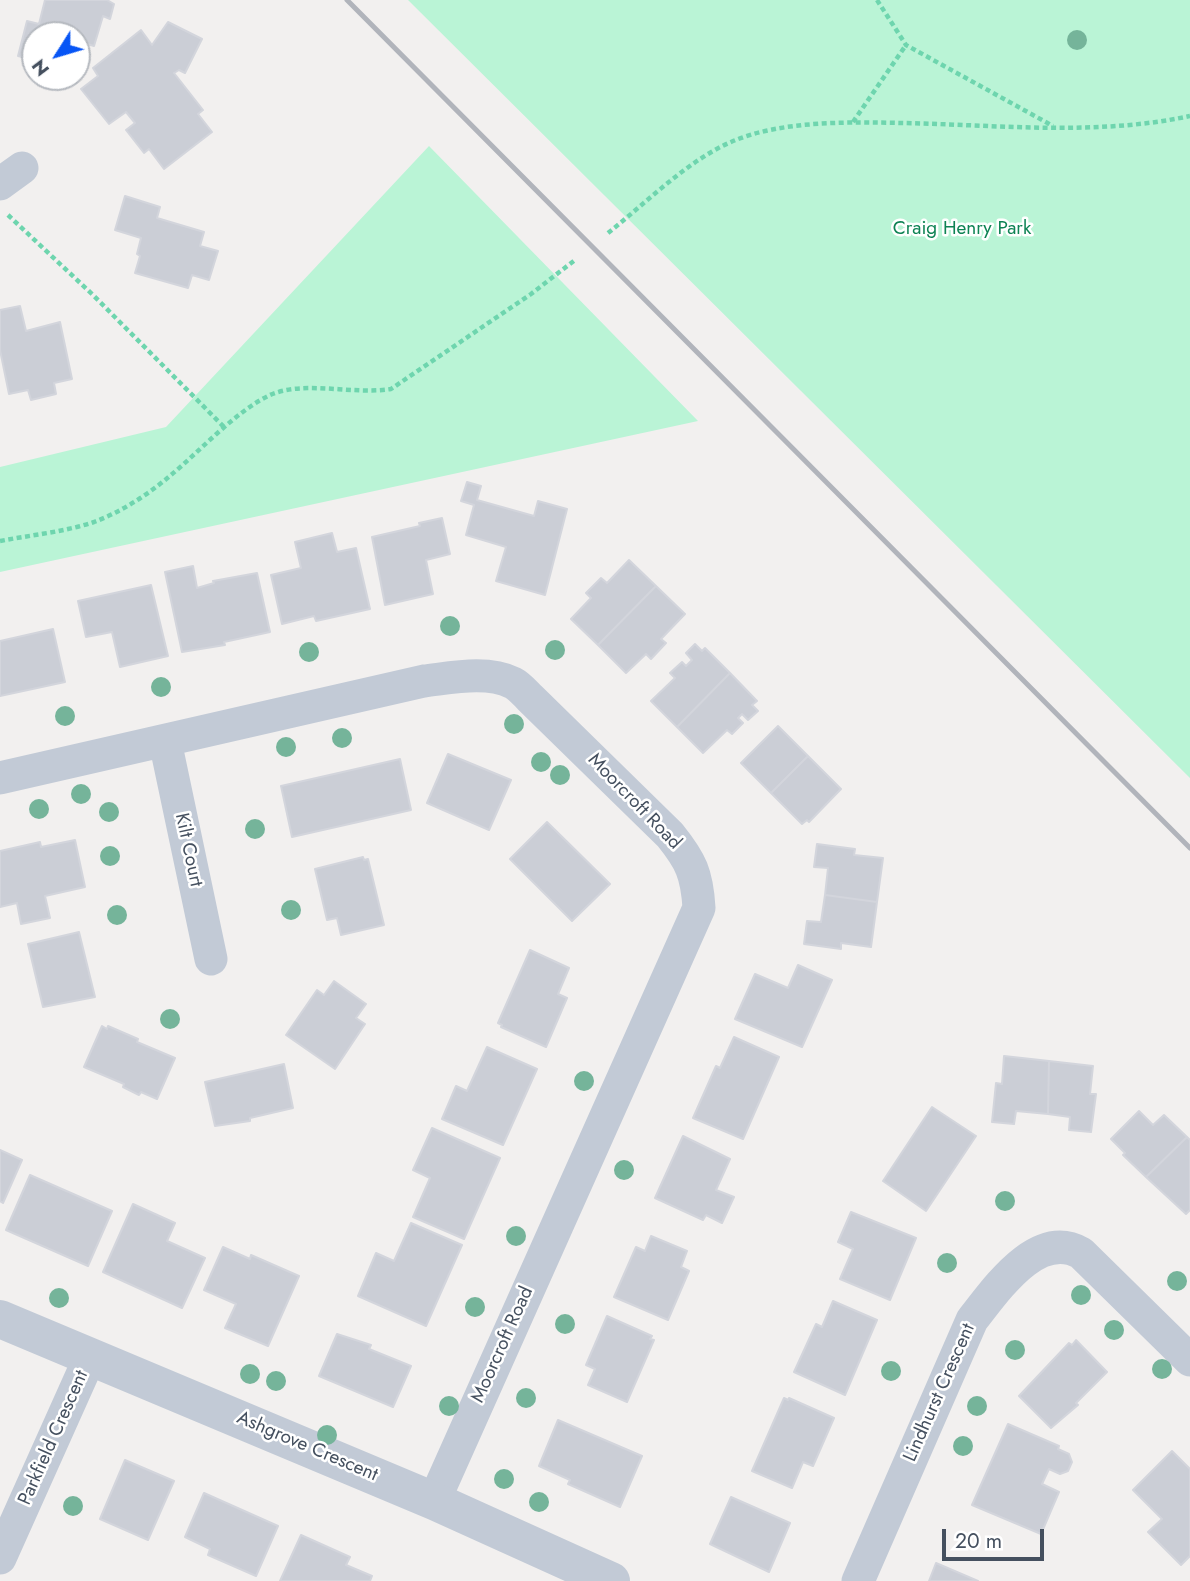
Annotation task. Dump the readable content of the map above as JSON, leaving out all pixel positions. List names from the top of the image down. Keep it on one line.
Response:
{"streets":{"street":["Moorcroft Road","Kilt Court","Lindhurst Crescent","Parkfield Crescent","Ashgrove Crescent"]},"crossings":[["Moorcroft Road","Kilt Court"],["Moorcroft Road","Ashgrove Crescent"],["Parkfield Crescent","Ashgrove Crescent"]],"parks":["Craig Henry Park"],"scale_bar":"20 m","north":"bottom left"}
